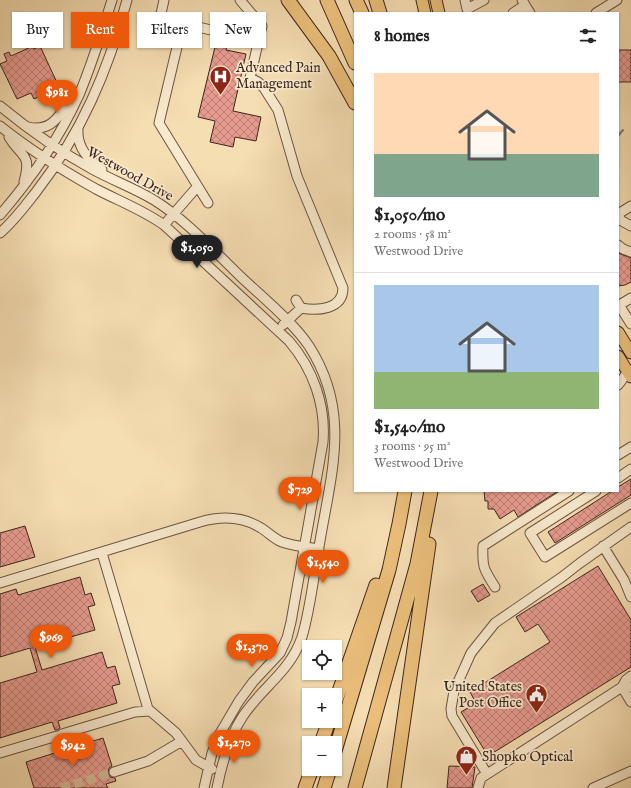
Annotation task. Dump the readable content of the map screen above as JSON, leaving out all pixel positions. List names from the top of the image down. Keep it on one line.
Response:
{"streets":{"street":["Westwood Drive"]},"places":{"hospital":["Advanced Pain Management"],"public building":["United States Post Office"],"shop":["Shopko Optical"]},"page":{"chip":["Buy","Rent","Filters","New"],"heading":"8 homes","list":[{"name":"$1,050/mo","note":"2 rooms · 58 m² · Westwood Drive"},{"name":"$1,540/mo","note":"3 rooms · 95 m² · Westwood Drive"}],"price":["$981","$1,050","$729","$1,540","$969","$1,370","$1,270","$942"],"map_buttons":["+","−"]}}
